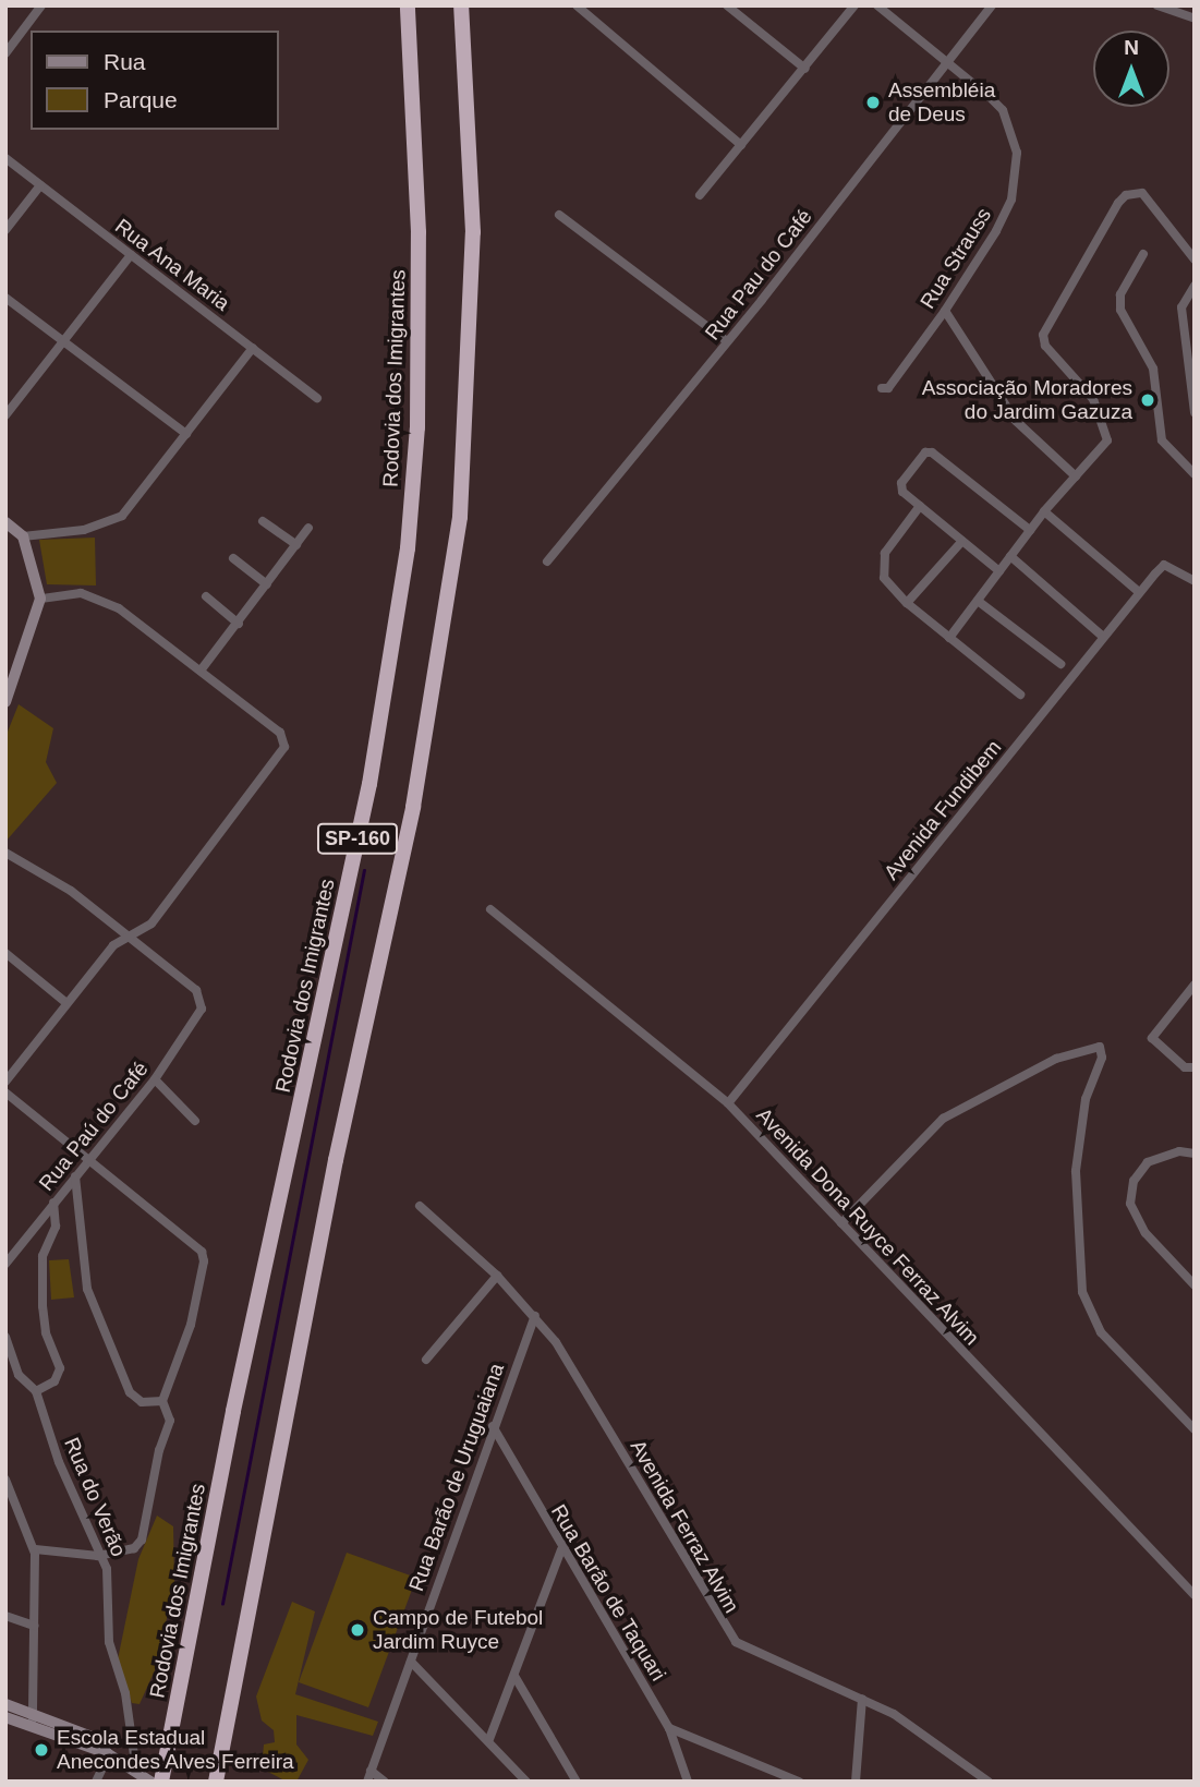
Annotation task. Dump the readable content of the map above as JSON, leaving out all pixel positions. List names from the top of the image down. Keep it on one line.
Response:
{"streets":{"highway":["Rodovia dos Imigrantes","SP-160"],"street":["Rua Strauss","Rua Ana Maria","Rua Pau do Café","Avenida Fundibem","Rua Paú do Café","Avenida Dona Ruyce Ferraz Alvim","Rua Barão de Uruguaiana","Rua do Verão","Avenida Ferraz Alvim","Rua Barão de Taquari"]},"crossings":[["Rua Strauss","Rua Pau do Café"],["Avenida Fundibem","Avenida Dona Ruyce Ferraz Alvim"],["Rua Barão de Uruguaiana","Avenida Ferraz Alvim"],["Rua Barão de Uruguaiana","Rua Barão de Taquari"]],"places":["Assembléia de Deus","Associação Moradores do Jardim Gazuza","Campo de Futebol Jardim Ruyce","Escola Estadual Anecondes Alves Ferreira"],"legend":["Rua","Parque"],"north":"top"}
